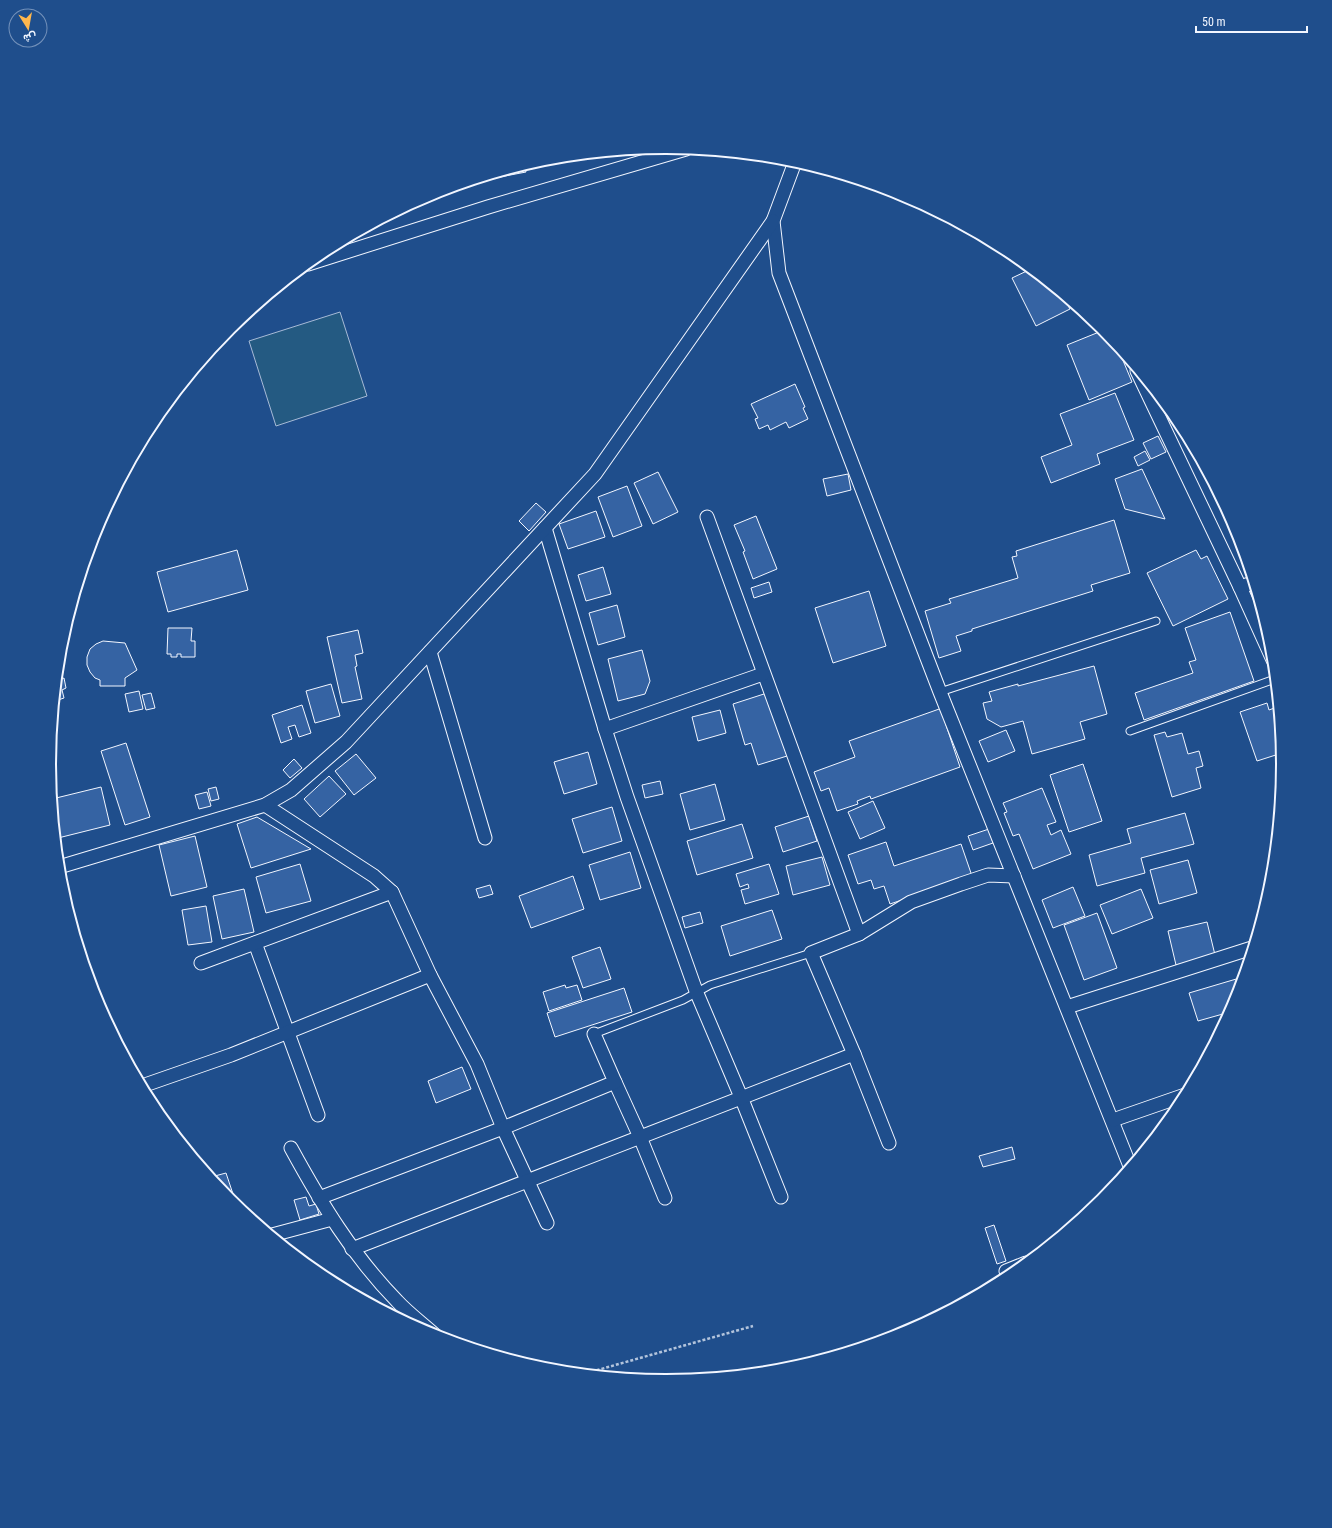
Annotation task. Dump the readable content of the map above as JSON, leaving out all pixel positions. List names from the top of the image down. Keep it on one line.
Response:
{"scale_bar":"50 m","north":"bottom"}
